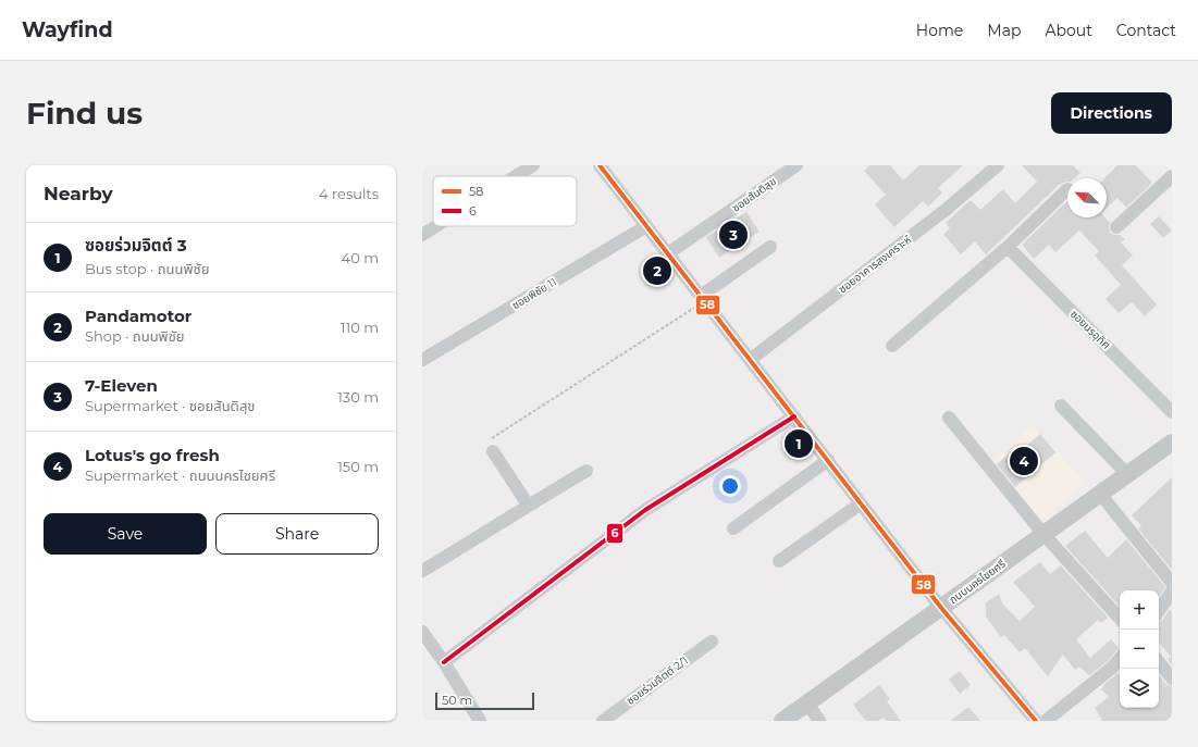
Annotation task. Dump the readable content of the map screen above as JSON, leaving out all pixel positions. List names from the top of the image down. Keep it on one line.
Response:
{"streets":{"main road":["ถนนนครไชยศรี"],"street":["ซอยสันติสุข","ซอยอาคารสงเคราะห์","ซอยพิชัย 11","ซอยนรอุทิศ","ซอยร่วมจิตต์ 2/1"]},"lines":["transit line 58","transit line 6"],"legend":["58","6"],"scale_bar":"50 m","north":"top left","page":{"header":"Wayfind","nav":["Home","Map","About","Contact"],"buttons":["Directions",["Save","Share"]],"title":"Find us","heading":["Nearby","4 results"],"pins":["3","2","1","4"],"list":[{"mark":"1","name":"ซอยร่วมจิตต์ 3","note":"Bus stop · ถนนพิชัย","value":"40 m"},{"mark":"2","name":"Pandamotor","note":"Shop · ถนนพิชัย","value":"110 m"},{"mark":"3","name":"7-Eleven","note":"Supermarket · ซอยสันติสุข","value":"130 m"},{"mark":"4","name":"Lotus's go fresh","note":"Supermarket · ถนนนครไชยศรี","value":"150 m"}],"map_buttons":["+","−"],"scale":"50 m"}}
